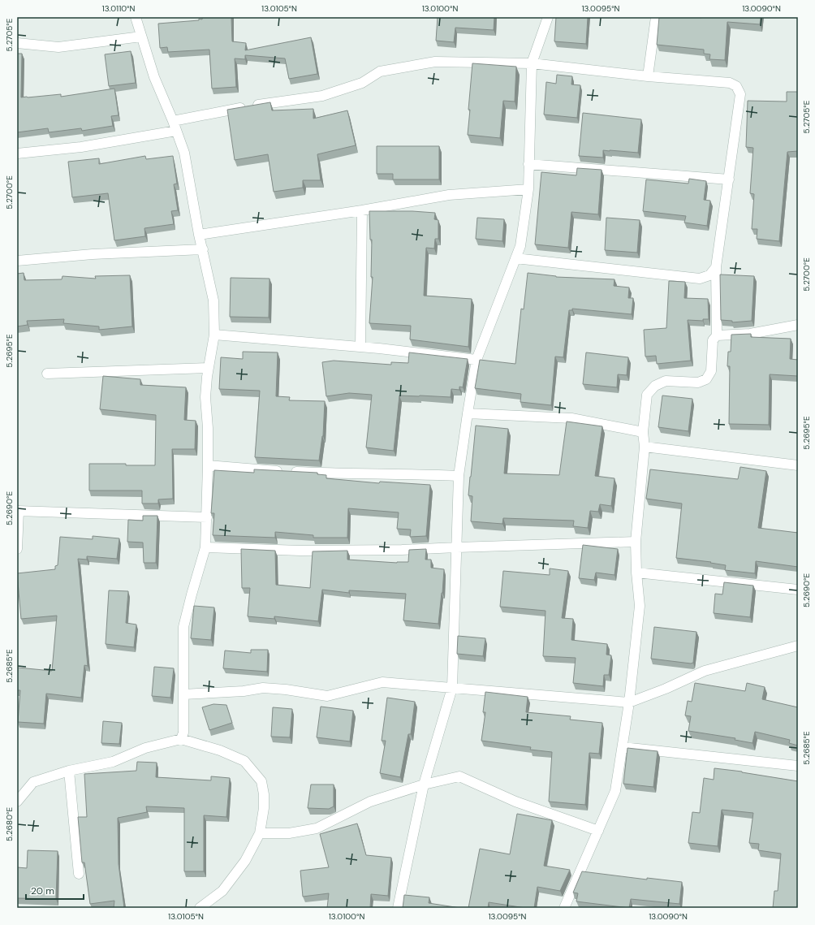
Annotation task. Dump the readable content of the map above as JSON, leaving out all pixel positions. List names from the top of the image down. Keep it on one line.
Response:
{"scale_bar":"20 m","coordinates":["13.0110°N","13.0105°N","13.0100°N","13.0095°N","13.0090°N","5.2705°E","5.2700°E","5.2695°E","5.2690°E","5.2685°E","5.2680°E"]}
